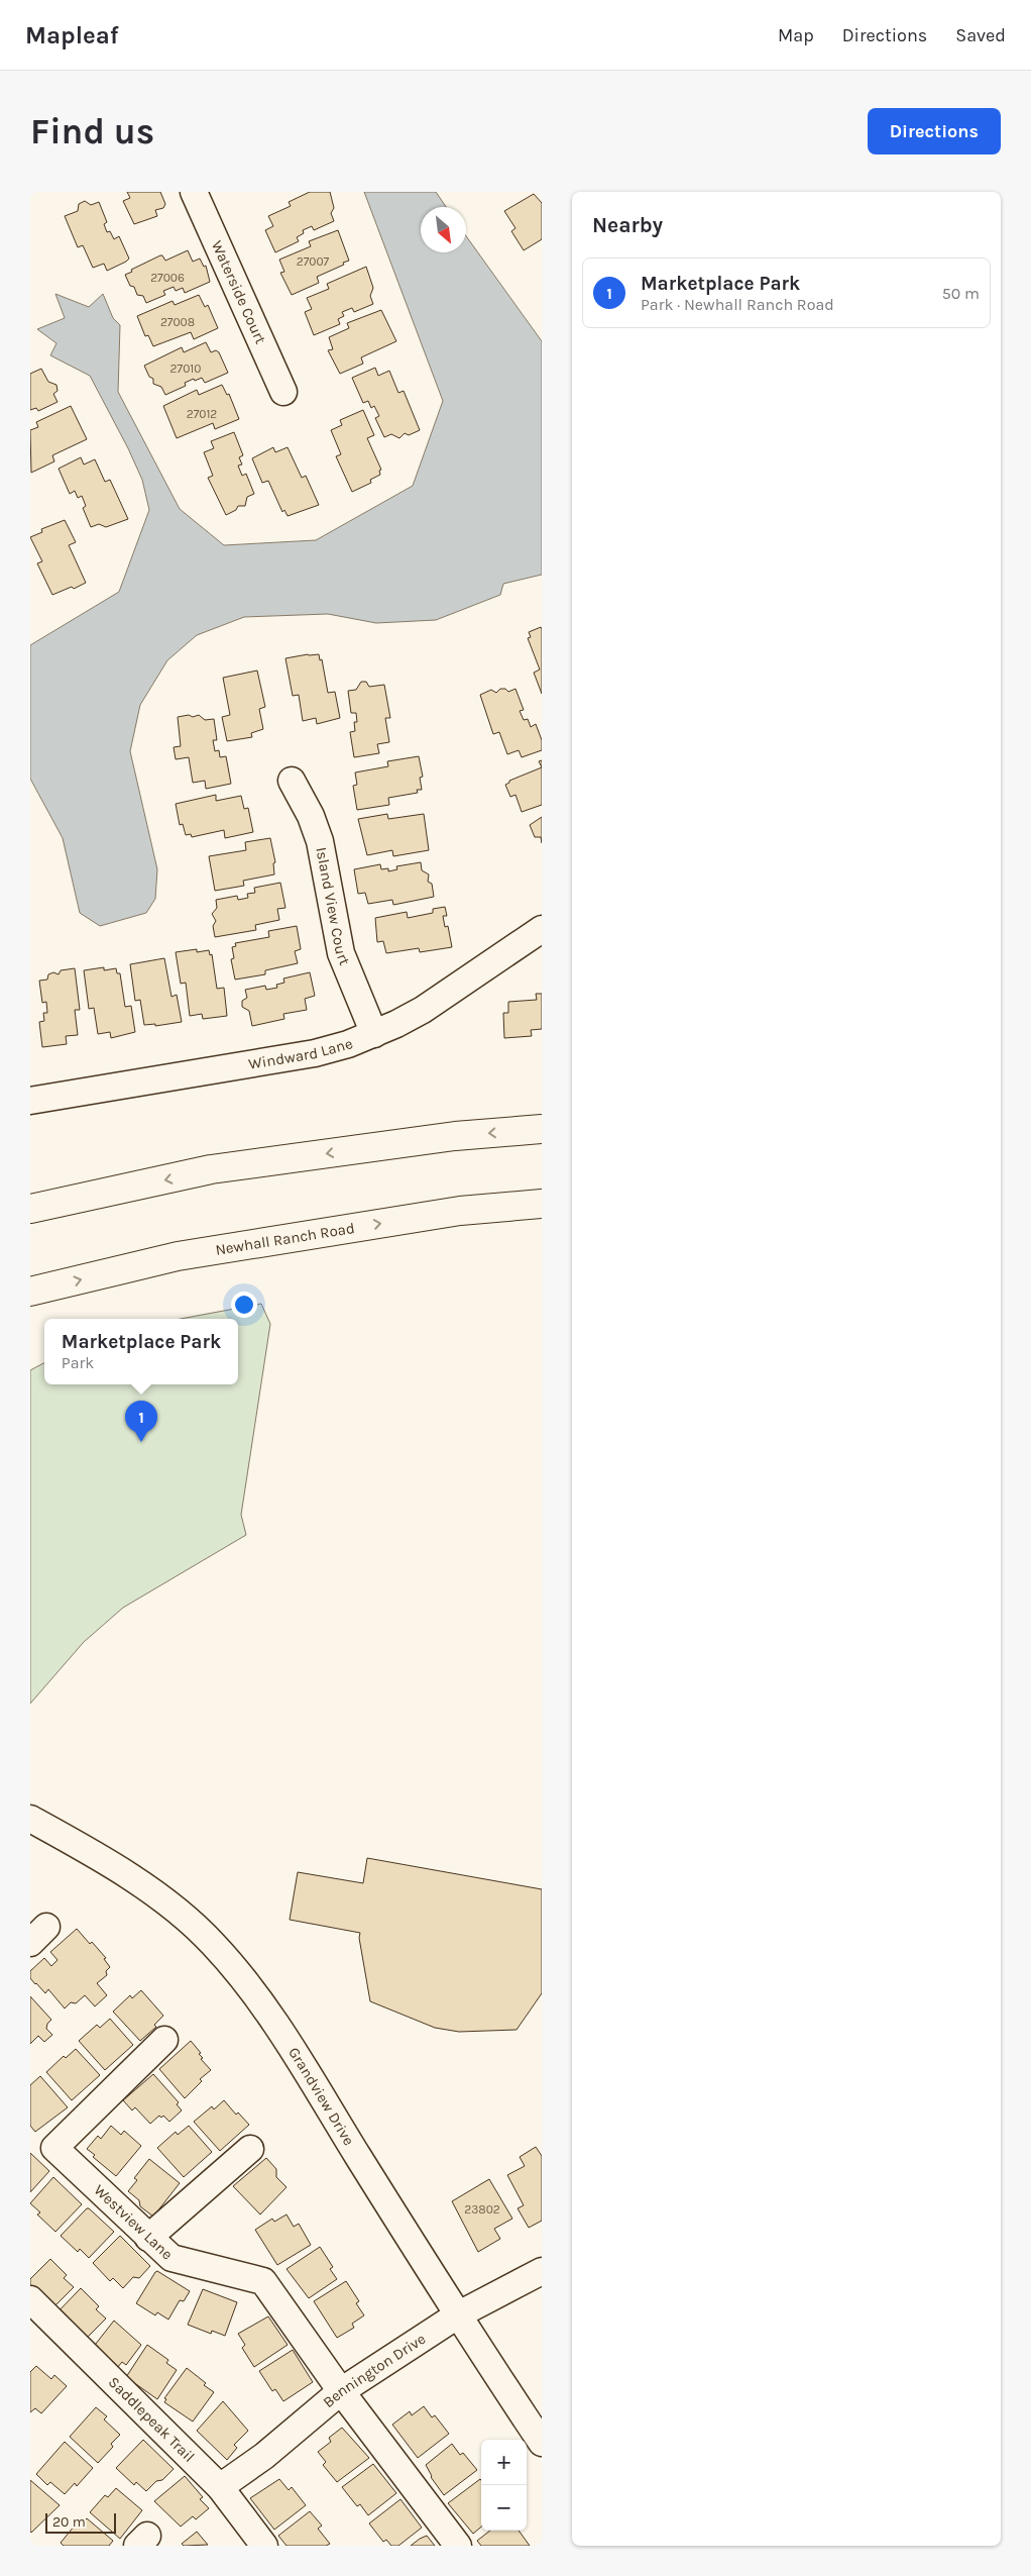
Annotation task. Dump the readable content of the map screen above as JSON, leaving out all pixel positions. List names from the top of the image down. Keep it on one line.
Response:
{"streets":{"main road":["Newhall Ranch Road"],"street":["Waterside Court","Island View Court","Windward Lane","Grandview Drive","Westview Lane","Bennington Drive","Saddlepeak Trail"]},"crossings":[["Island View Court","Windward Lane"],["Grandview Drive","Bennington Drive"],["Westview Lane","Bennington Drive"],["Bennington Drive","Saddlepeak Trail"]],"house_numbers":["27007","27006","27008","27010","27012","23802"],"scale_bar":"20 m","north":"bottom right","page":{"header":"Mapleaf","nav":["Map","Directions","Saved"],"buttons":"Directions","title":"Find us","heading":"Nearby","list":[{"mark":"1","name":"Marketplace Park","note":"Park · Newhall Ranch Road","value":"50 m"}],"popup":["Marketplace Park","Park"],"pins":"1","map_buttons":["+","−"],"scale":"20 m"}}
